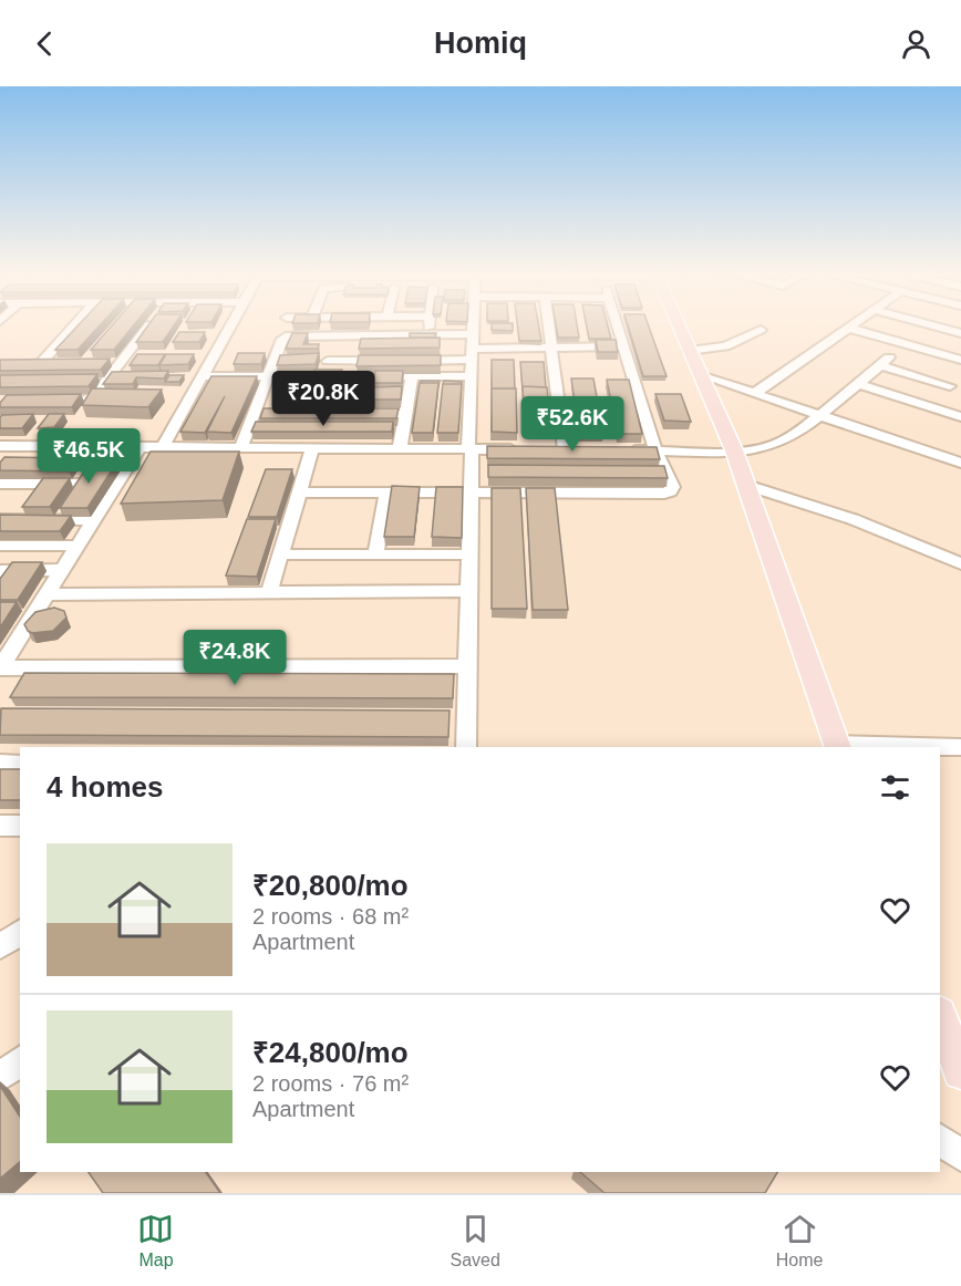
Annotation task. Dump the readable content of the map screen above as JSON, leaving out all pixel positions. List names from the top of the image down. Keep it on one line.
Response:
{"page":{"header":"Homiq","price":["₹20.8K","₹52.6K","₹46.5K","₹24.8K"],"heading":"4 homes","list":[{"name":"₹20,800/mo","note":"2 rooms · 68 m² · Apartment"},{"name":"₹24,800/mo","note":"2 rooms · 76 m² · Apartment"}],"tabs":["Map","Saved","Home"]}}
